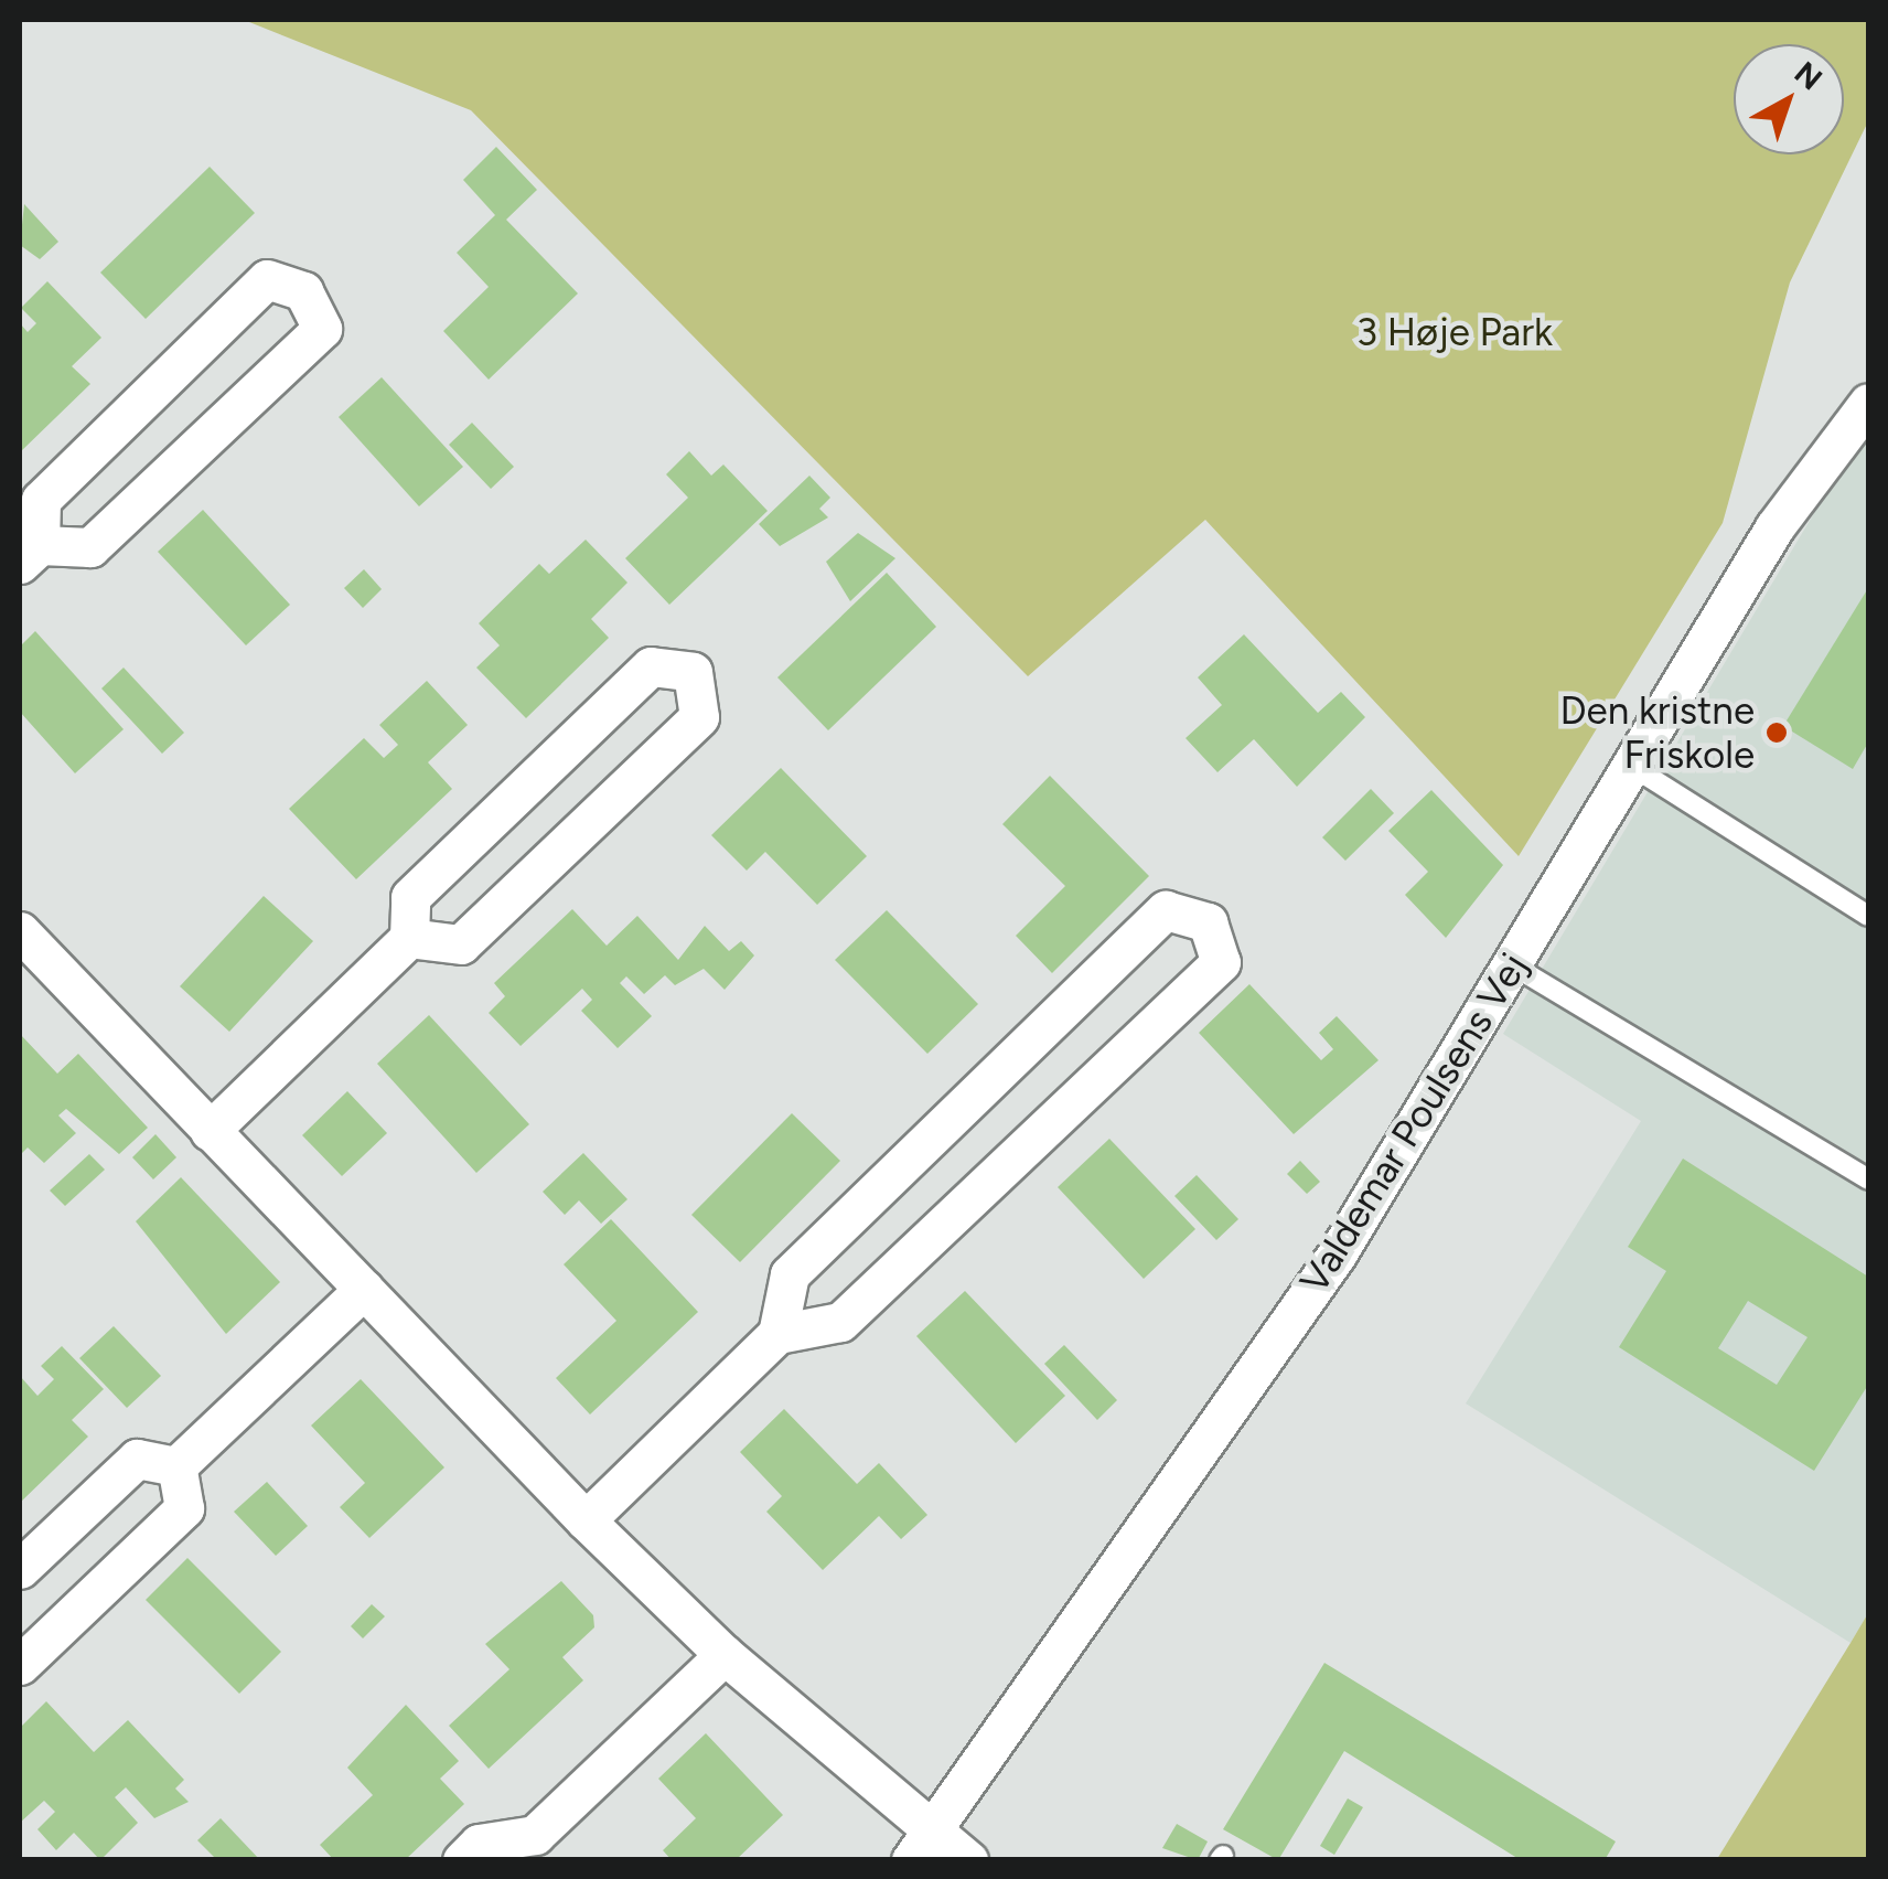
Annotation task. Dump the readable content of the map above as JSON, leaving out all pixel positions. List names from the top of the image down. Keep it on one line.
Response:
{"streets":{"street":["Valdemar Poulsens Vej"]},"parks":["3 Høje Park"],"places":["Den kristne Friskole"],"north":"top right"}
